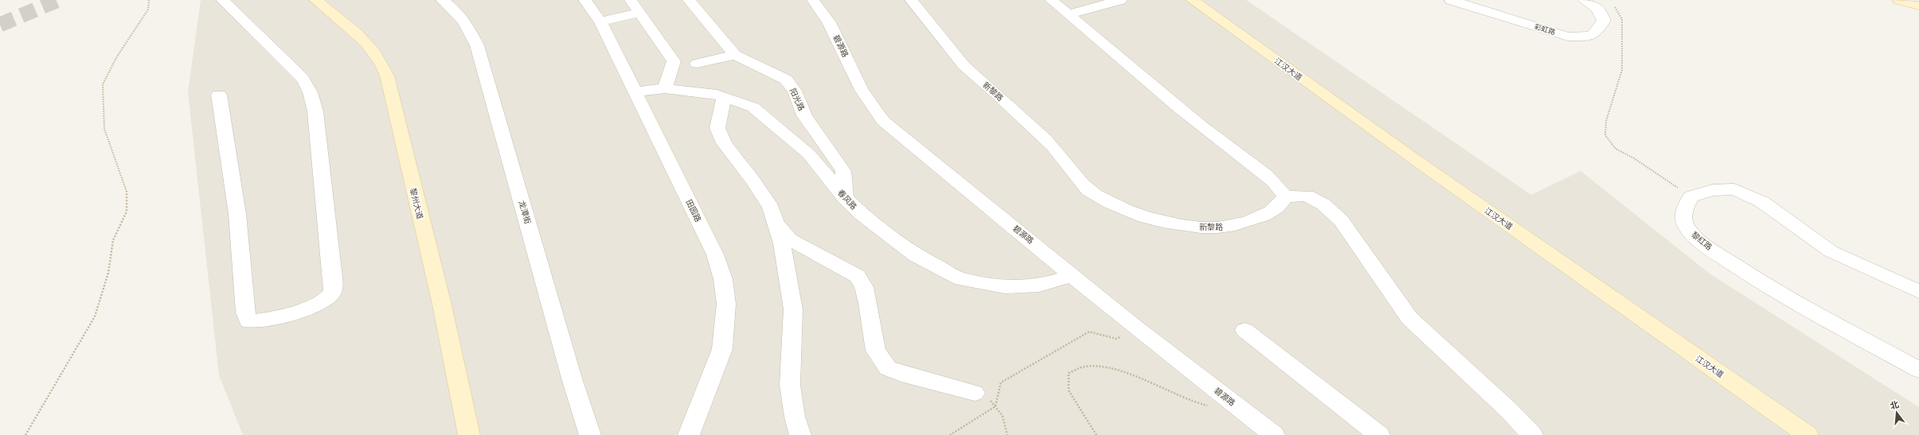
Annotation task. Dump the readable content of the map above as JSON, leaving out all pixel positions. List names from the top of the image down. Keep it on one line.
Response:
{"streets":{"main road":["江汉大道","黎州大道"],"street":["彩虹路","碧源路","新黎路","阳光路","春风路","田园路","龙潭街","黎红路"]},"crossings":[["碧源路","春风路"],["阳光路","春风路"],["春风路","田园路"]],"north":"top"}
